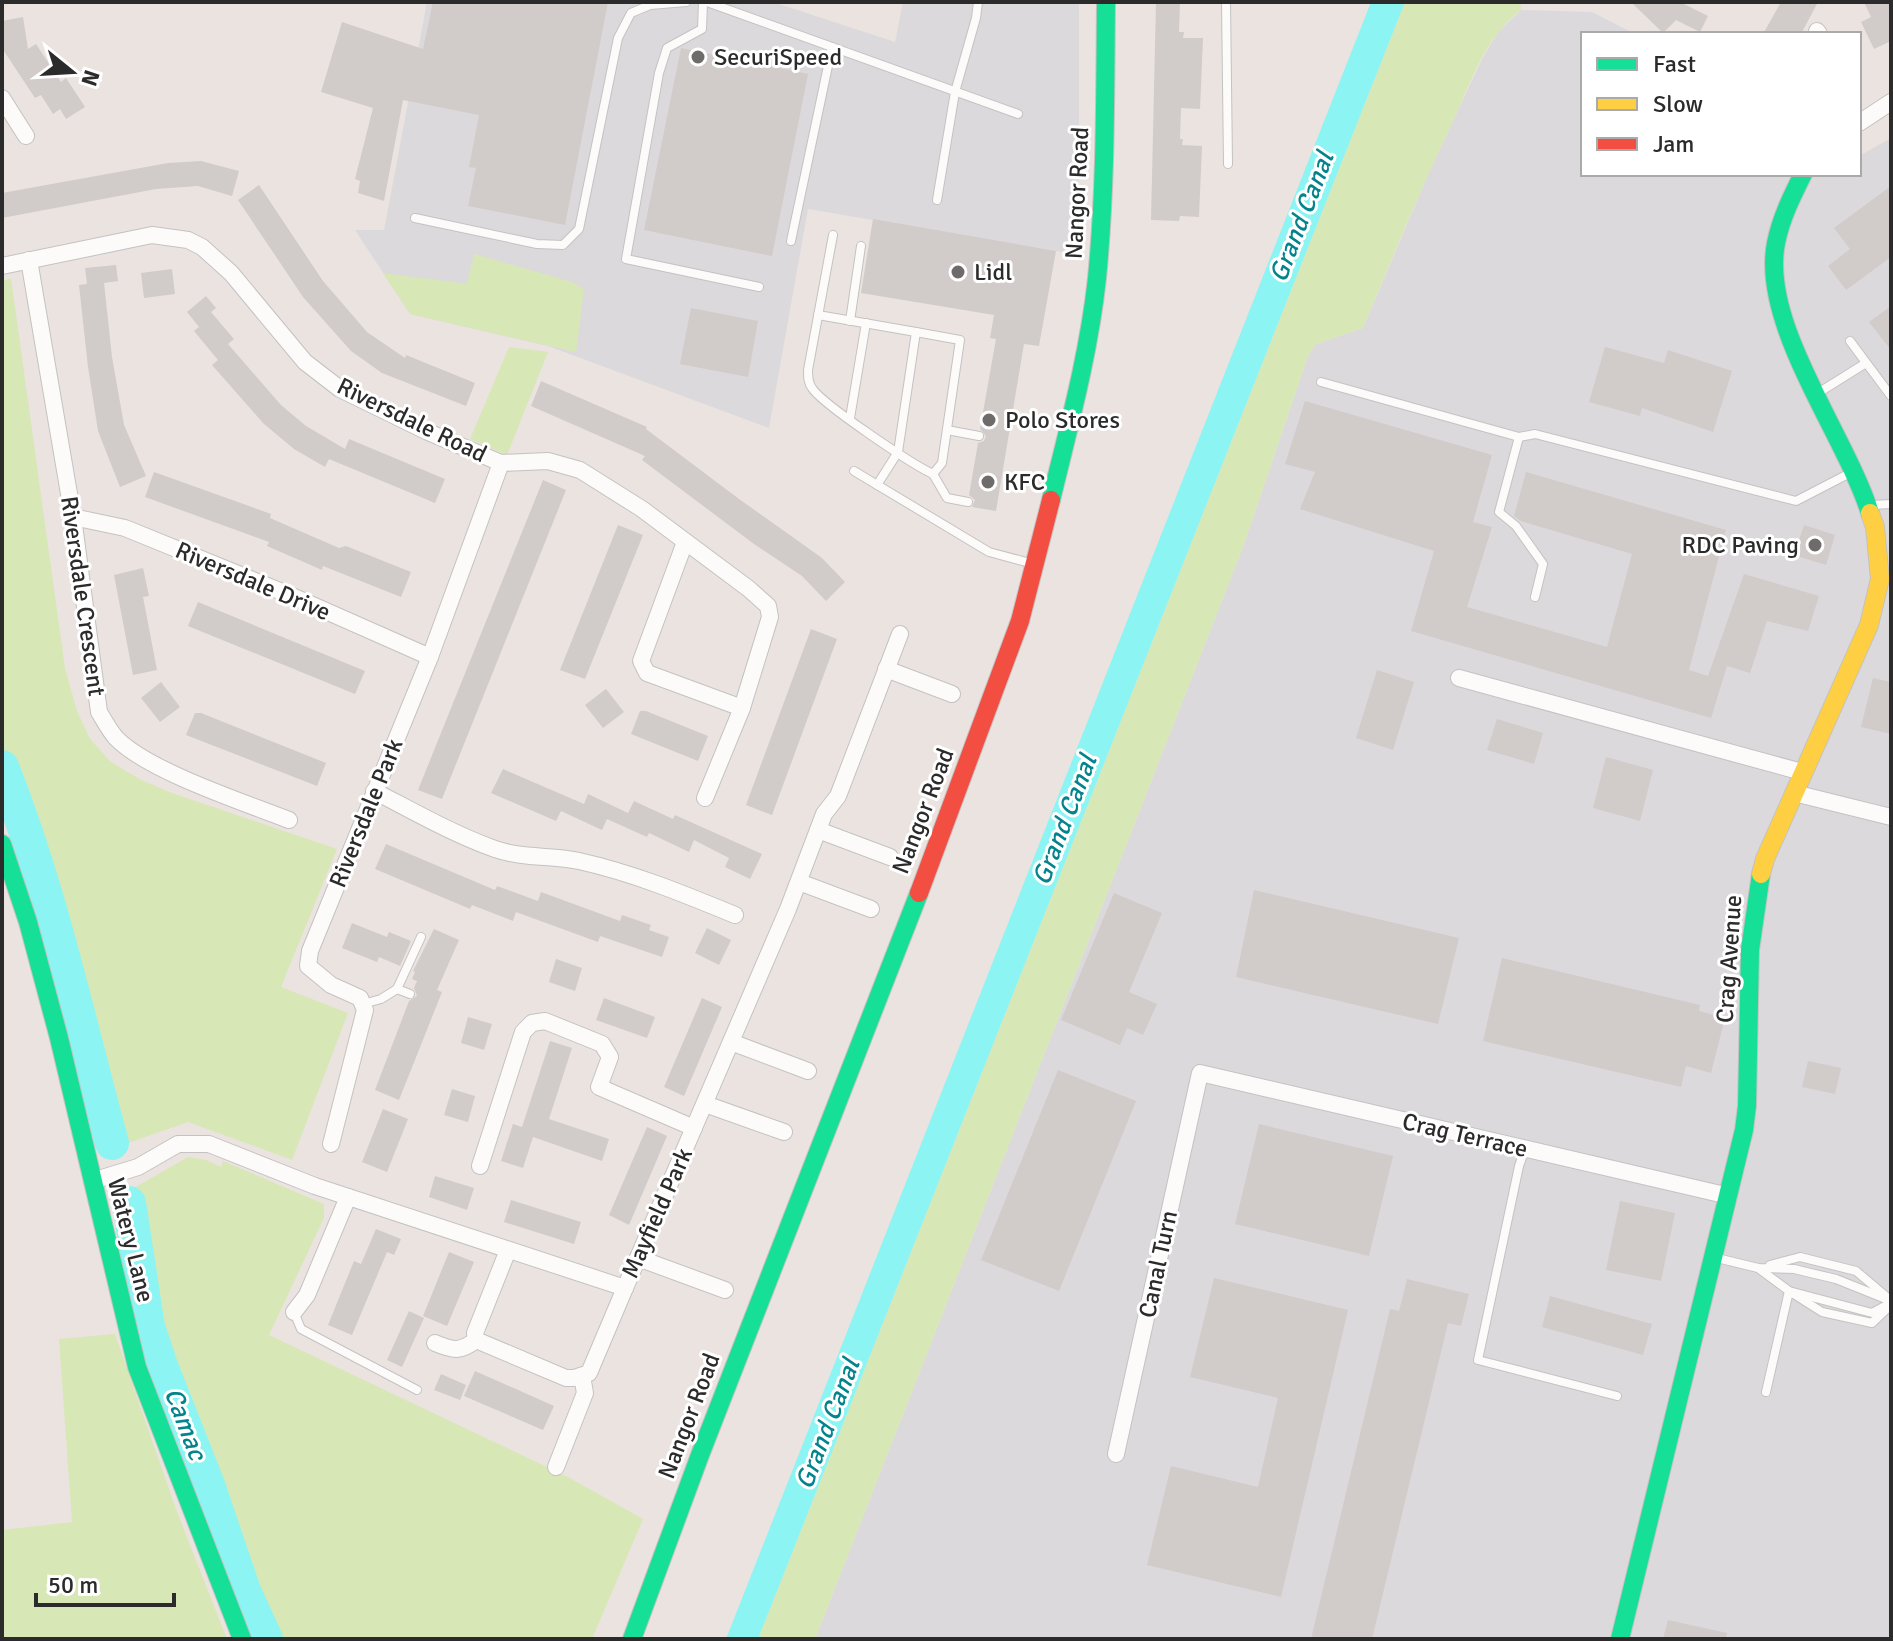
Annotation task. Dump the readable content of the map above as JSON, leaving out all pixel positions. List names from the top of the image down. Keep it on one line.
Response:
{"streets":{"street":["Nangor Road","Riversdale Road","Riversdale Drive","Riversdale Crescent","Riversdale Park","Crag Avenue","Crag Terrace","Mayfield Park","Watery Lane","Canal Turn"]},"crossings":[["Riversdale Road","Riversdale Crescent"],["Riversdale Road","Riversdale Park"],["Riversdale Drive","Riversdale Crescent"],["Riversdale Drive","Riversdale Park"],["Crag Avenue","Crag Terrace"],["Crag Terrace","Canal Turn"],["Mayfield Park","Watery Lane"]],"water":["Grand Canal","Camac"],"places":["SecuriSpeed","Lidl","Polo Stores","KFC","RDC Paving"],"legend":["Fast","Slow","Jam"],"scale_bar":"50 m","north":"right"}
